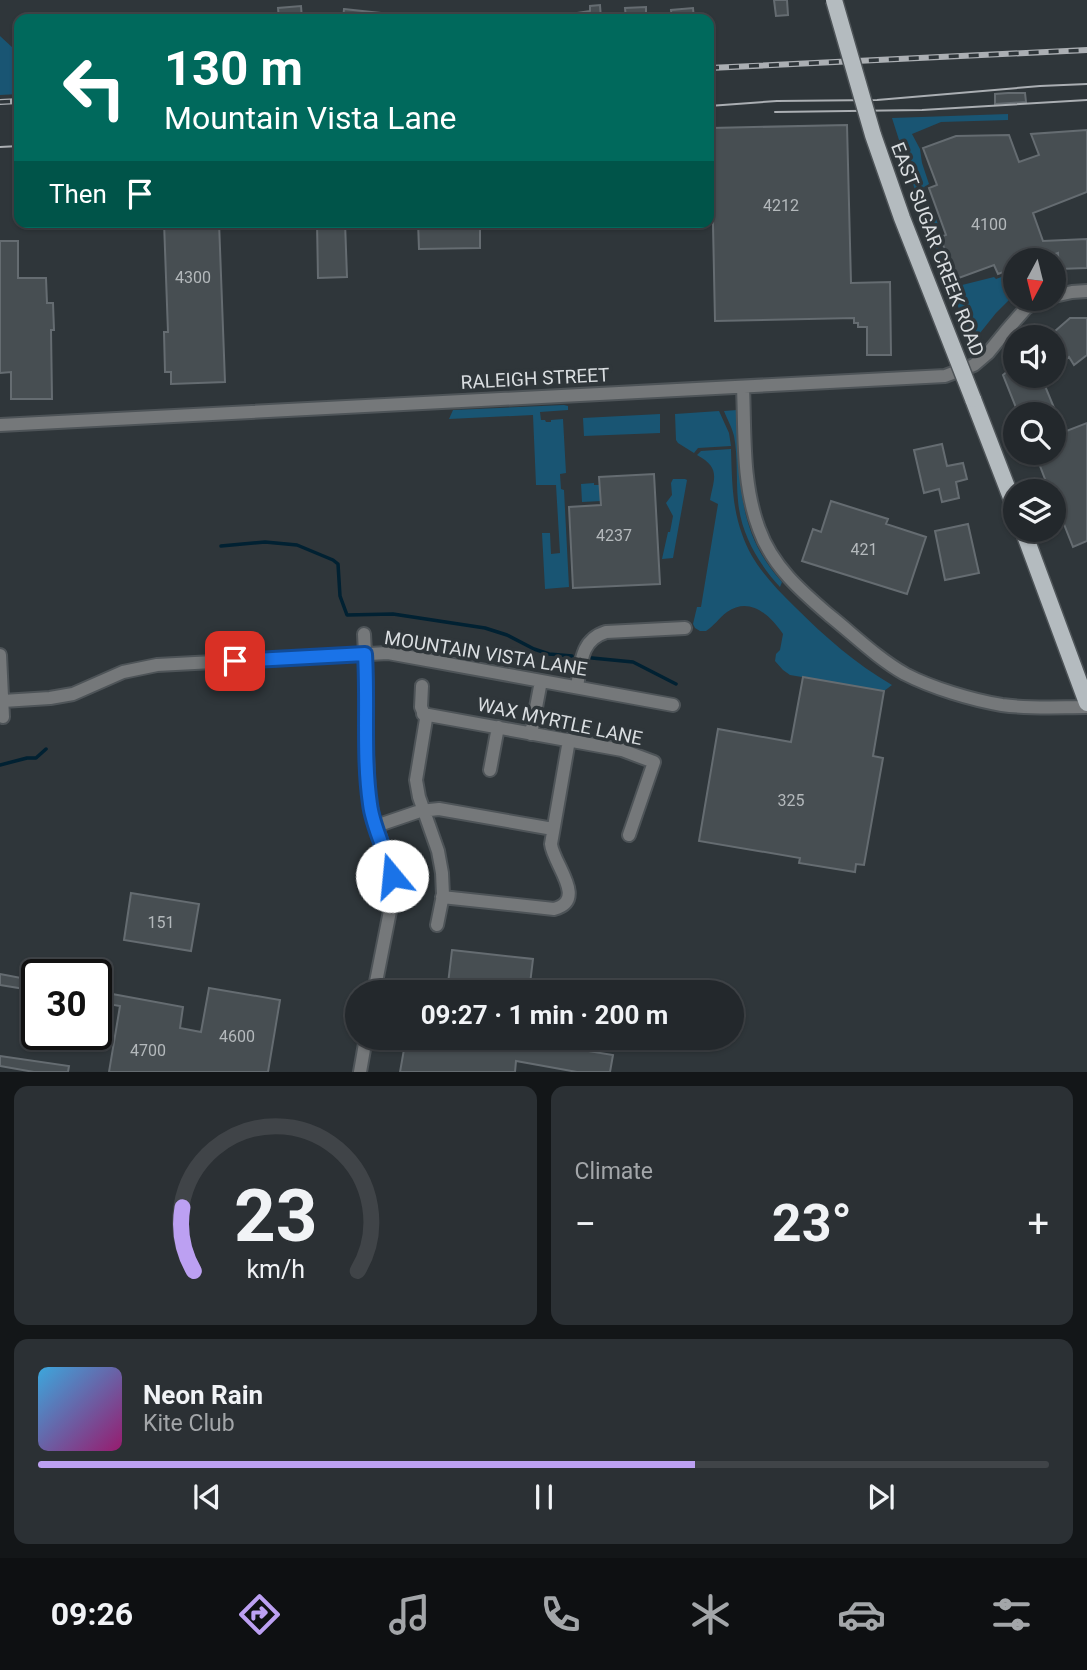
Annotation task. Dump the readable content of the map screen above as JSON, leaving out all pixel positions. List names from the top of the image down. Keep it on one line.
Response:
{"streets":{"main road":["EAST SUGAR CREEK ROAD"],"street":["RALEIGH STREET","MOUNTAIN VISTA LANE","WAX MYRTLE LANE"]},"house_numbers":["4212","4100","4300","4237","421","325","151","4600","4700"],"north":"bottom","page":{"turn":["130 m","Mountain Vista Lane"],"then":"Then","limit":"30","trip":"09:27 · 1 min · 200 m","tile":"Climate","heat":["−","23°","+"],"song":["Neon Rain","Kite Club"],"tabs":"09:26","gauge":["23","km/h"]}}
